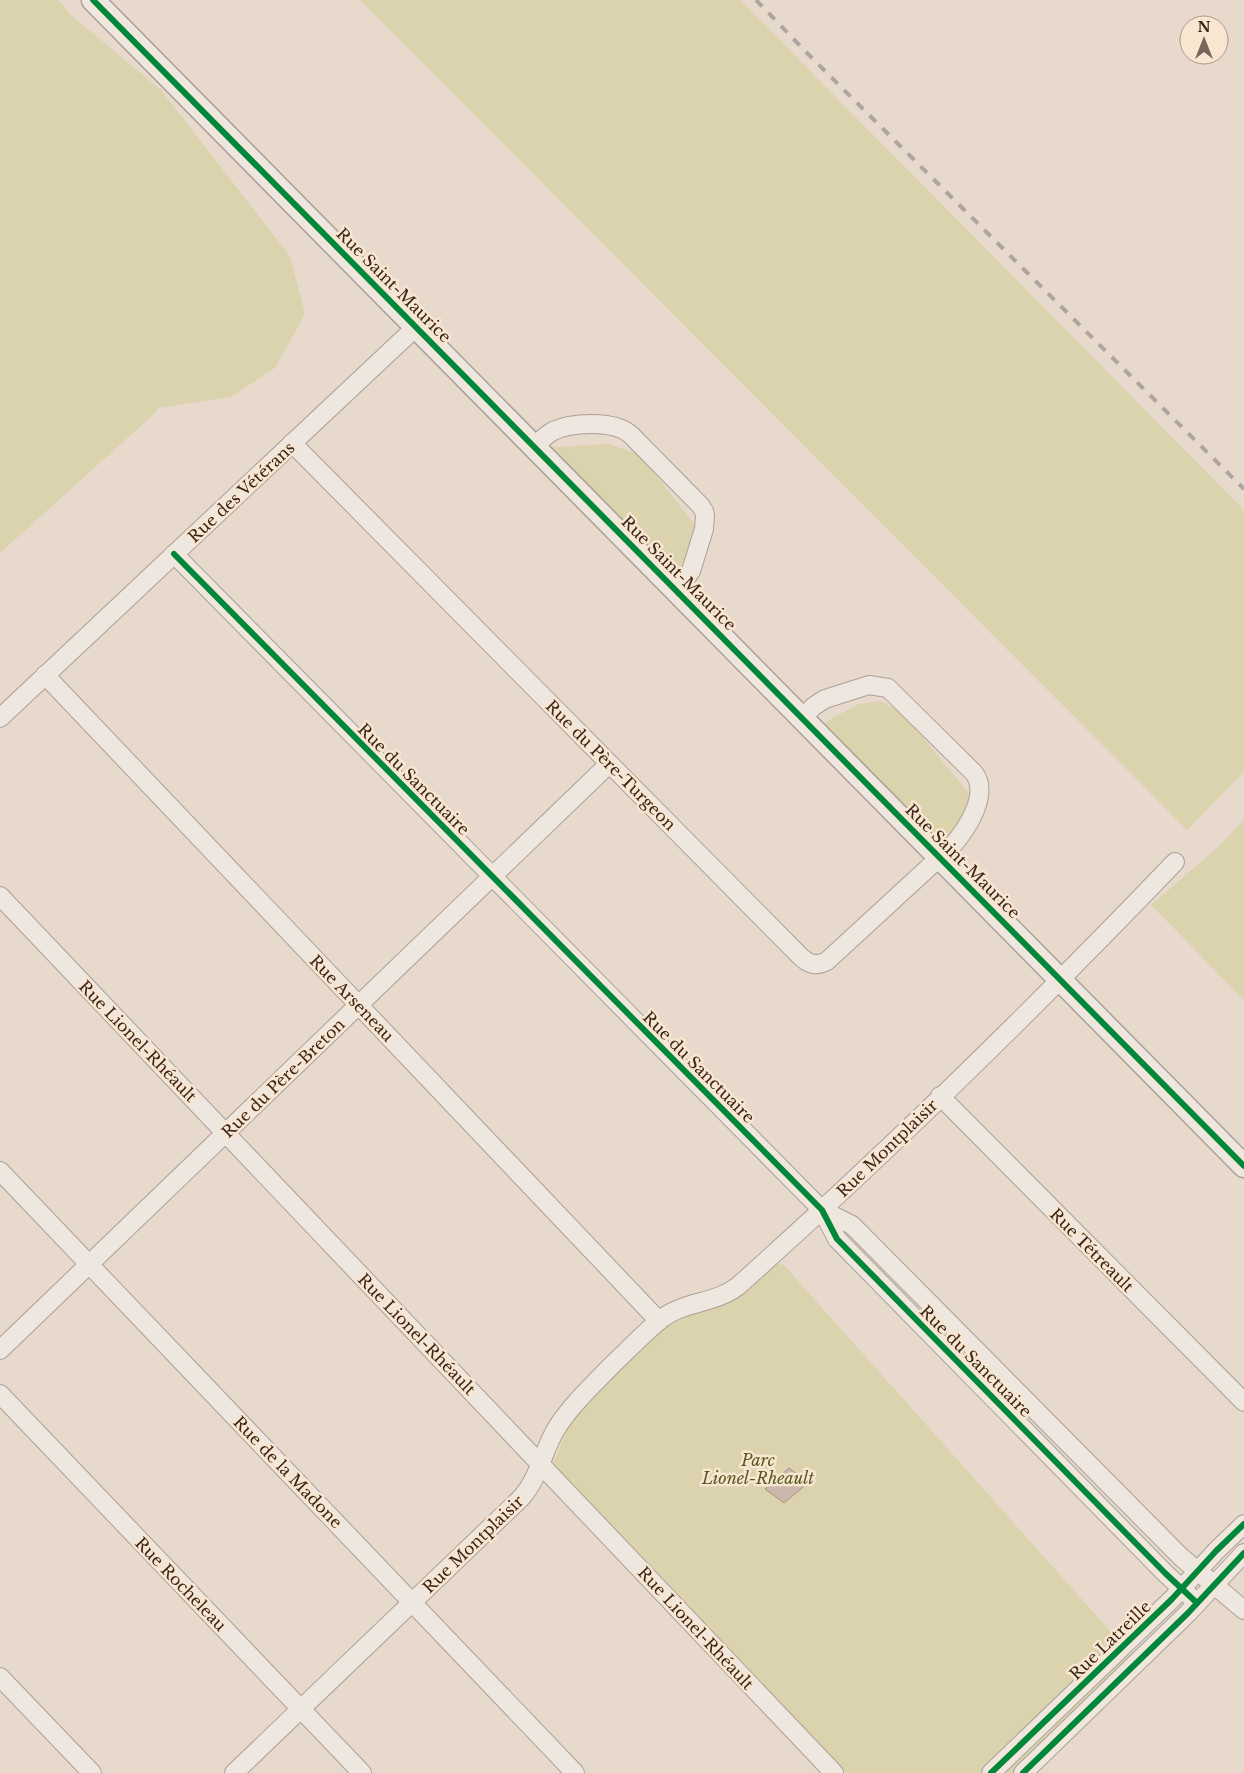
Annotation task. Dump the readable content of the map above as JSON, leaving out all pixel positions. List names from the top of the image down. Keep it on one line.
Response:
{"streets":{"street":["Rue Saint-Maurice","Rue des Vétérans","Rue du Père-Turgeon","Rue du Sanctuaire","Rue Arseneau","Rue Lionel-Rhéault","Rue du Père-Breton","Rue Montplaisir","Rue Tétreault","Rue de la Madone","Rue Rocheleau","Rue Latreille"]},"crossings":[["Rue Saint-Maurice","Rue des Vétérans"],["Rue Saint-Maurice","Rue du Père-Turgeon"],["Rue Saint-Maurice","Rue Montplaisir"],["Rue des Vétérans","Rue du Père-Turgeon"],["Rue des Vétérans","Rue du Sanctuaire"],["Rue des Vétérans","Rue Arseneau"],["Rue du Père-Turgeon","Rue du Père-Breton"],["Rue du Sanctuaire","Rue du Père-Breton"],["Rue du Sanctuaire","Rue Montplaisir"],["Rue du Sanctuaire","Rue Latreille"],["Rue Arseneau","Rue du Père-Breton"],["Rue Arseneau","Rue Montplaisir"],["Rue Lionel-Rhéault","Rue du Père-Breton"],["Rue Lionel-Rhéault","Rue Montplaisir"],["Rue du Père-Breton","Rue de la Madone"],["Rue Montplaisir","Rue Tétreault"],["Rue Montplaisir","Rue de la Madone"],["Rue Montplaisir","Rue Rocheleau"]],"parks":["Parc Lionel-Rheault"],"north":"top"}
